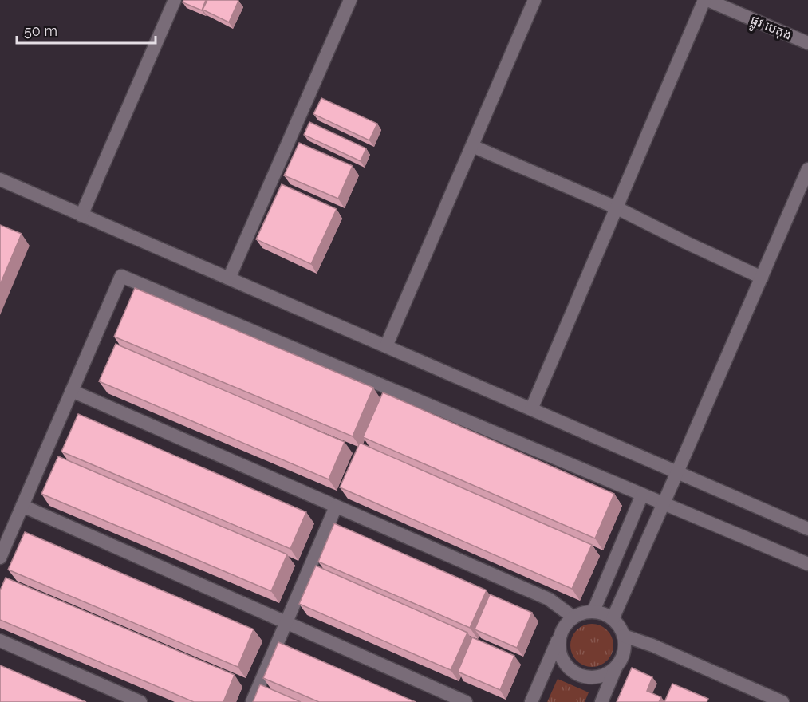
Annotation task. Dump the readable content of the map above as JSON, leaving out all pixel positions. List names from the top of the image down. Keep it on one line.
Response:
{"streets":{"street":["ផ្លូវ បេតុង"]},"scale_bar":"50 m"}
